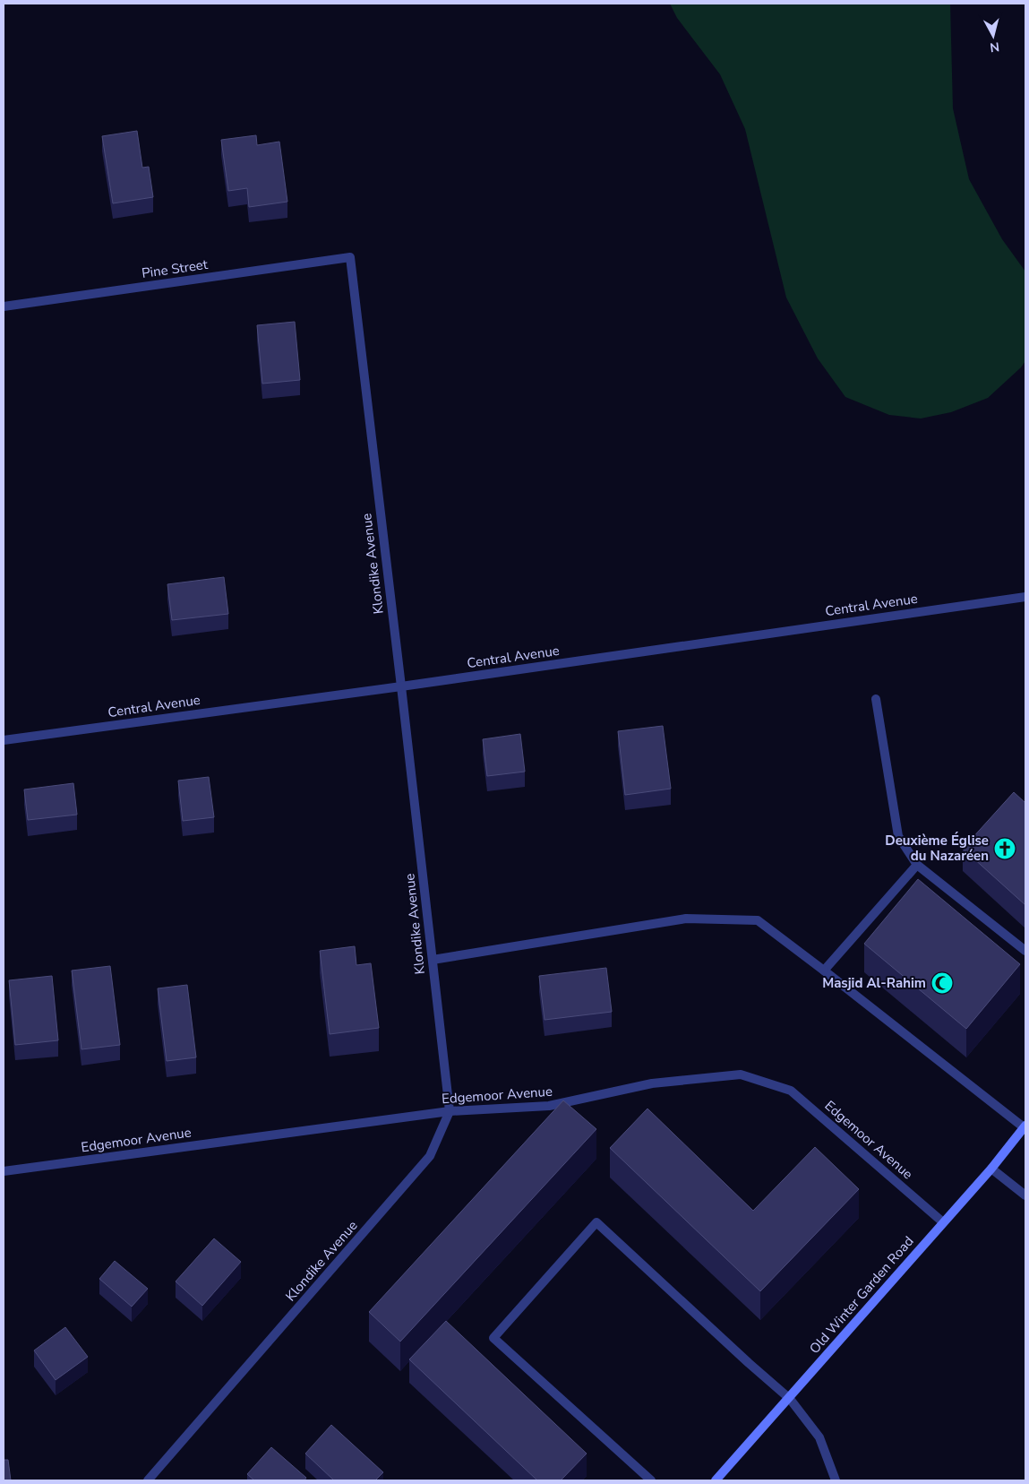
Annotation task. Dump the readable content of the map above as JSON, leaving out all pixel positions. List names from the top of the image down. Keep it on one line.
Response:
{"streets":{"main road":["Old Winter Garden Road"],"street":["Pine Street","Klondike Avenue","Central Avenue","Edgemoor Avenue"]},"crossings":[["Pine Street","Klondike Avenue"],["Klondike Avenue","Central Avenue"],["Klondike Avenue","Edgemoor Avenue"],["Edgemoor Avenue","Old Winter Garden Road"]],"places":{"church":["Deuxième Église du Nazaréen"],"mosque":["Masjid Al-Rahim"]},"north":"bottom"}
